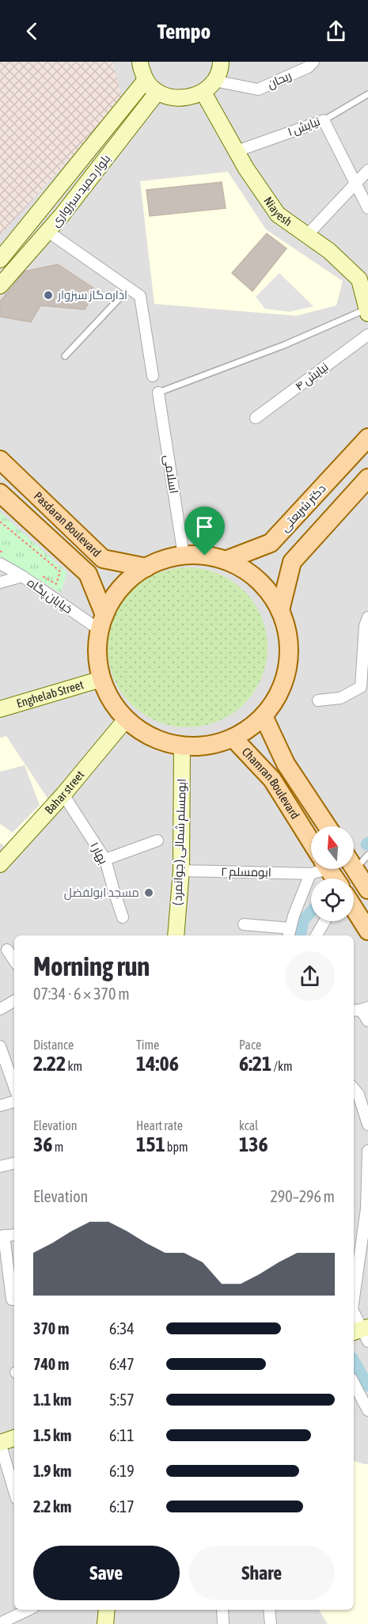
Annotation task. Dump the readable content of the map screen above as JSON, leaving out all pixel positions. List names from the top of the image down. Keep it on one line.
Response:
{"streets":{"main road":["بلوار حمید سبزواری","Niayesh","دکتر شریعتی","Pasdaran Boulevard","Enghelab Street","Chamran Boulevard","Bahar street","ابومسلم شمالی ( جوانمرد )"],"street":["ریحان","نیایش ۱","نیایش ۴","اسلامی","خیابان پگاه","بهار ۱","ابومسلم ۲"]},"crossings":[["نیایش ۱","Niayesh"],["Pasdaran Boulevard","خیابان پگاه"],["Bahar street","بهار ۱"],["ابومسلم شمالی ( جوانمرد )","ابومسلم ۲"]],"places":["اداره گاز سبزوار","مسجد ابولفضل"],"north":"top","page":{"header":"Tempo","heading":["Morning run","07:34 · 6 × 370 m"],"stats":[["Distance","2.22 km"],["Time","14:06"],["Pace","6:21 /km"],["Elevation","36 m"],["Heart rate","151 bpm"],["kcal","136"]],"chart":["Elevation","290–296 m"],"list":[{"name":"370 m","note":"6:34"},{"name":"740 m","note":"6:47"},{"name":"1.1 km","note":"5:57"},{"name":"1.5 km","note":"6:11"},{"name":"1.9 km","note":"6:19"},{"name":"2.2 km","note":"6:17"}],"buttons":["Save","Share"]}}
